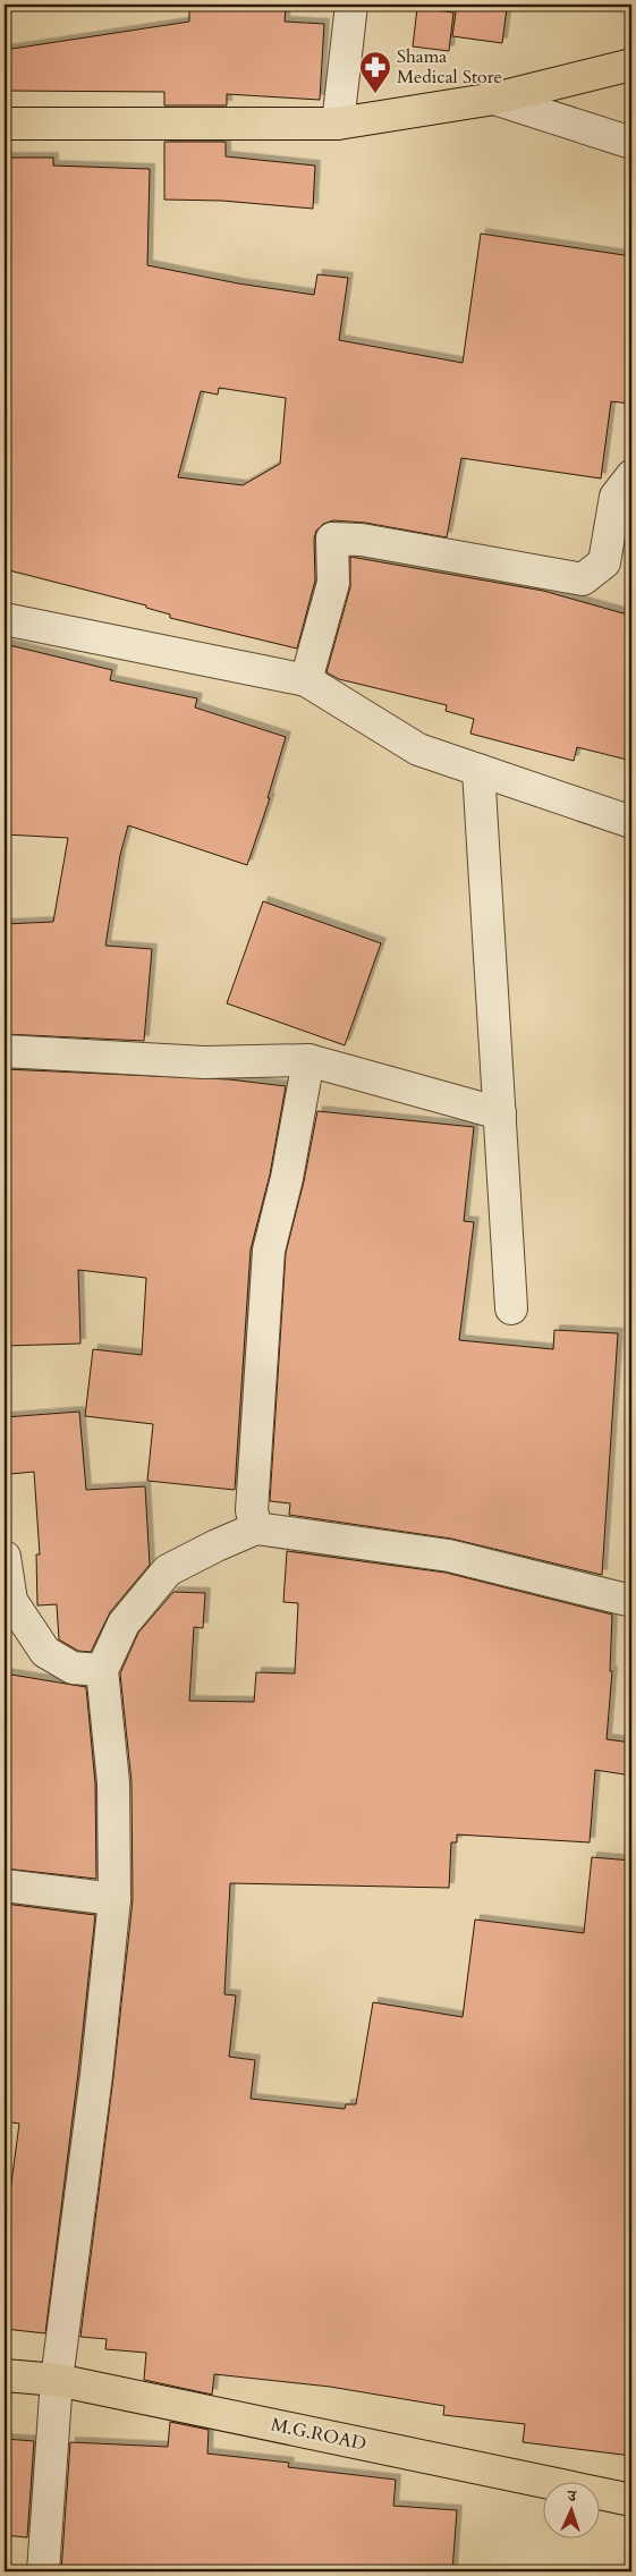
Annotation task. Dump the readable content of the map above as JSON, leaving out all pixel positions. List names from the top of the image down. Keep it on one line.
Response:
{"streets":{"main road":["M.G.ROAD"]},"places":{"pharmacy":["Shama Medical Store"]},"north":"top"}
